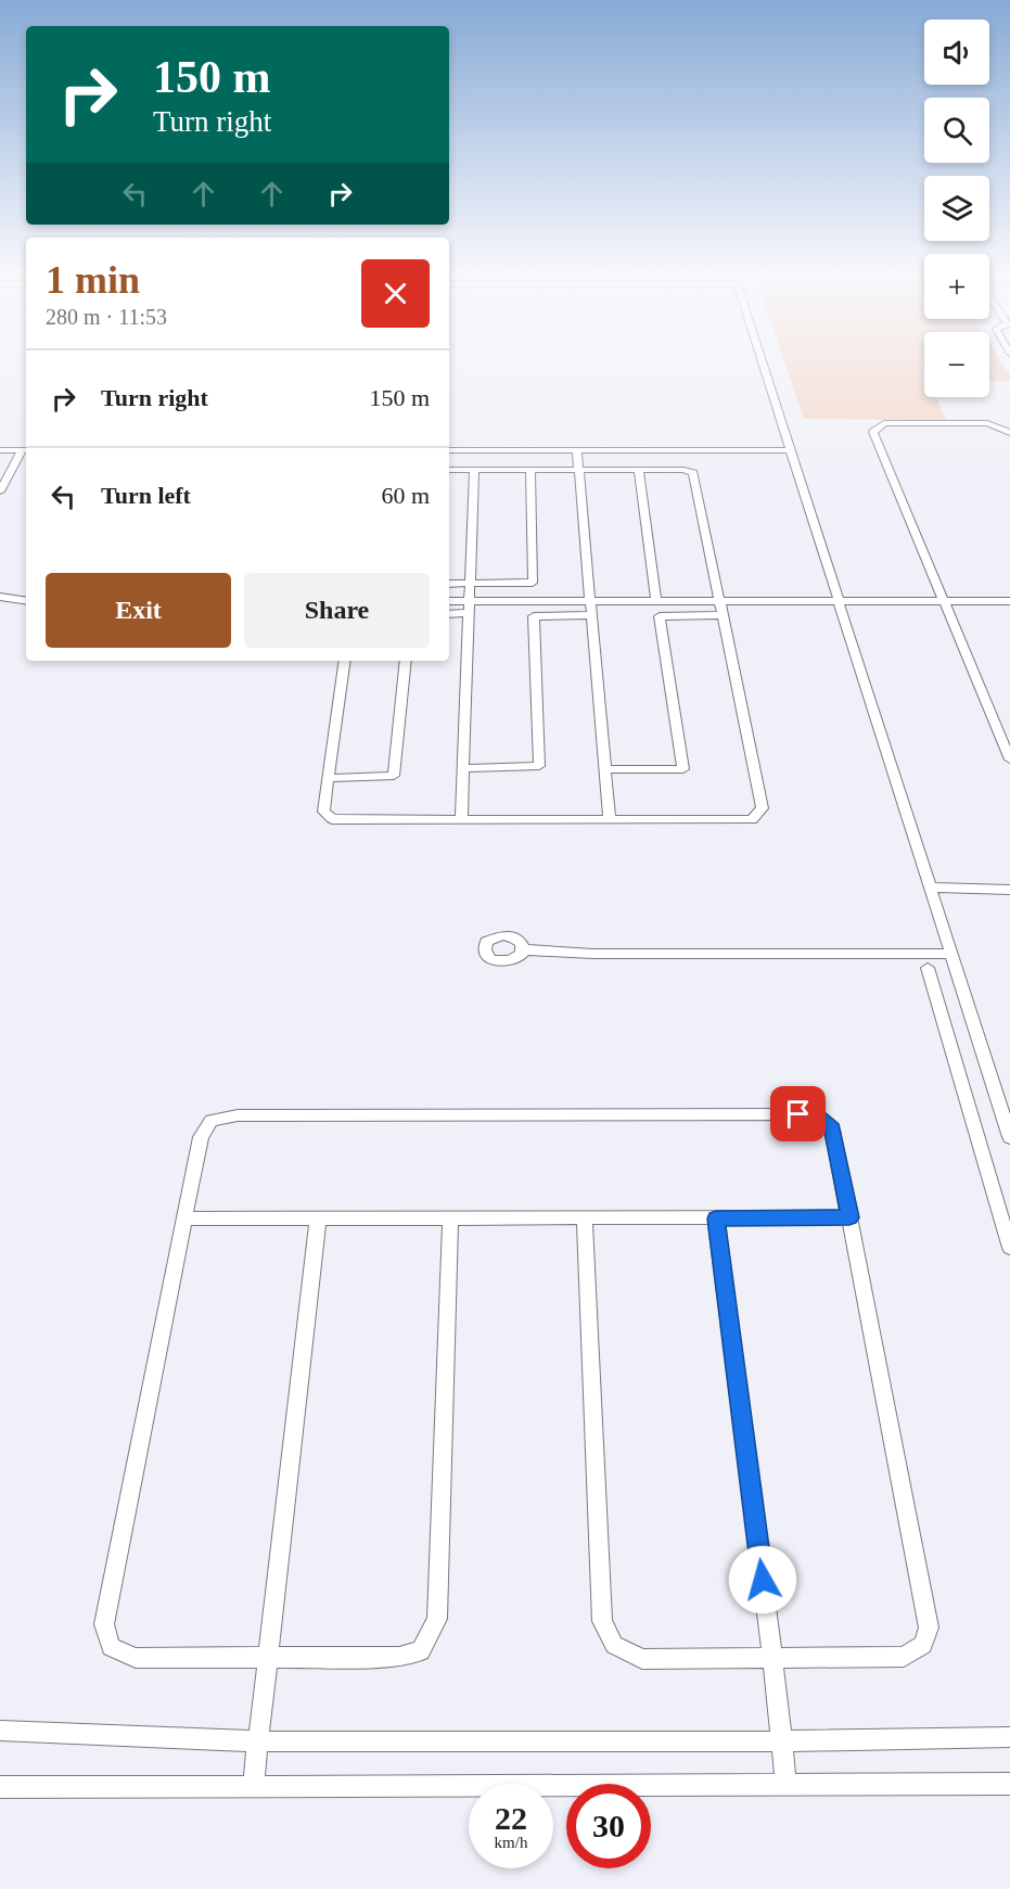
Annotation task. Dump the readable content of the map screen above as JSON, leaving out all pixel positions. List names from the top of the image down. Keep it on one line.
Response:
{"page":{"map_buttons":["+","−"],"turn":["150 m","Turn right"],"heading":["1 min","280 m · 11:53"],"list":[{"name":"Turn right","value":"150 m"},{"name":"Turn left","value":"60 m"}],"buttons":["Exit","Share"],"speed":"22 km/h","limit":"30"}}
